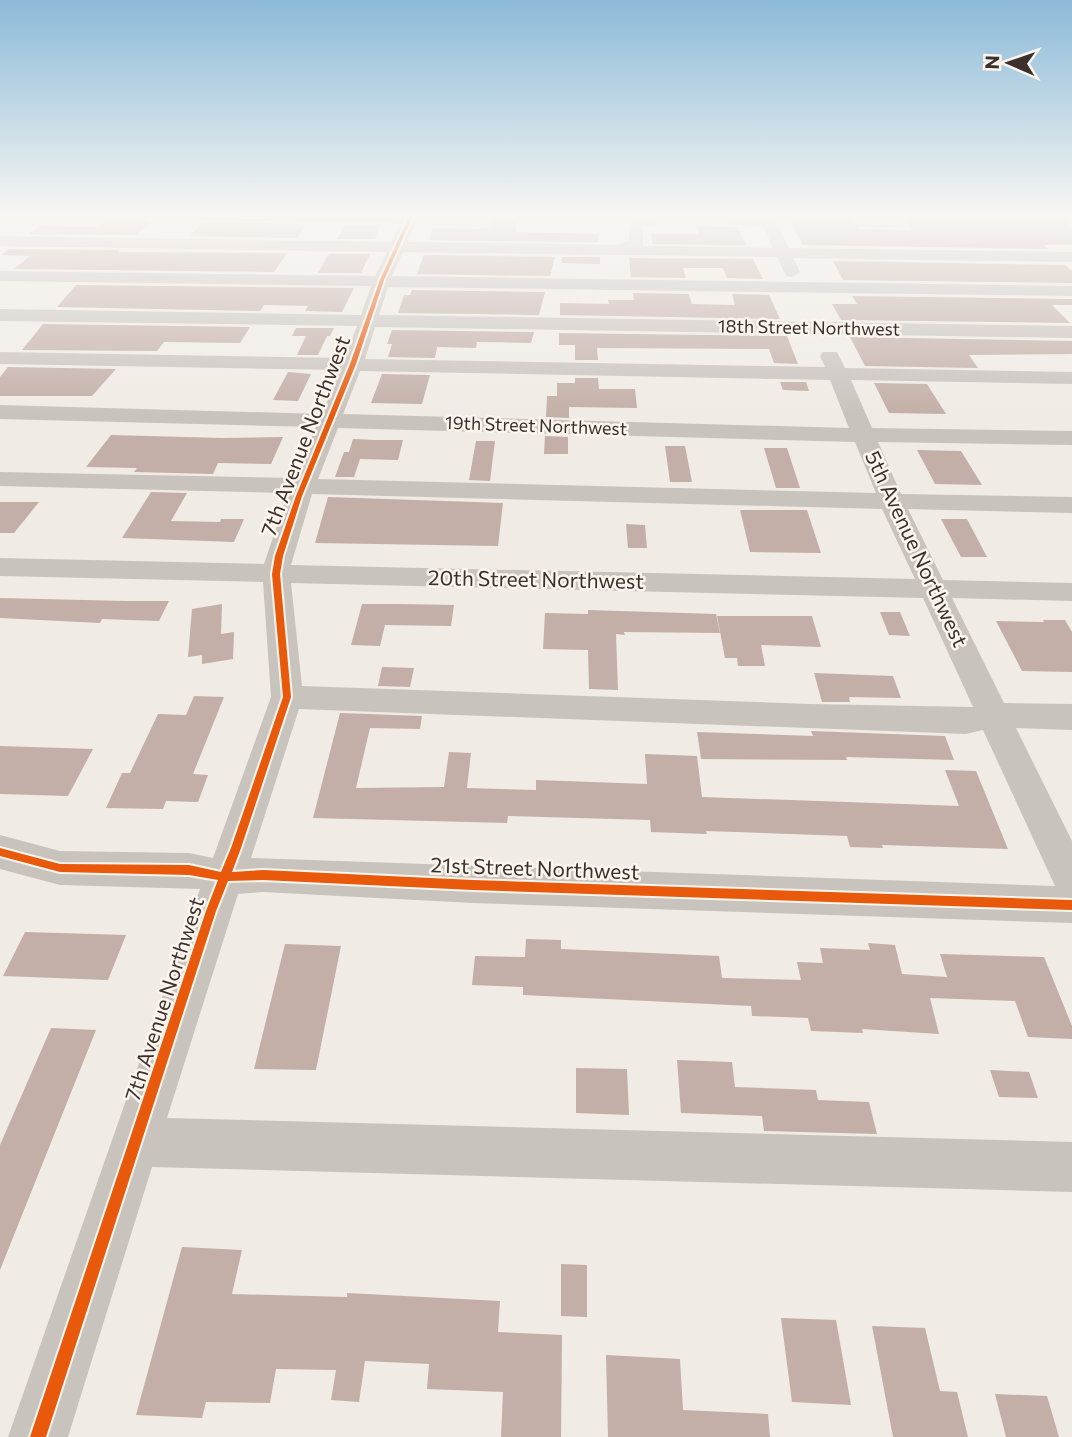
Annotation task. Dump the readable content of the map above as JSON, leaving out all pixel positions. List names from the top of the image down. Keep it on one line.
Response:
{"streets":{"street":["18th Street Northwest","19th Street Northwest","7th Avenue Northwest","5th Avenue Northwest","20th Street Northwest","21st Street Northwest"]},"crossings":[["18th Street Northwest","7th Avenue Northwest"],["18th Street Northwest","5th Avenue Northwest"],["19th Street Northwest","7th Avenue Northwest"],["19th Street Northwest","5th Avenue Northwest"],["7th Avenue Northwest","20th Street Northwest"],["7th Avenue Northwest","21st Street Northwest"],["5th Avenue Northwest","20th Street Northwest"]],"north":"left"}
